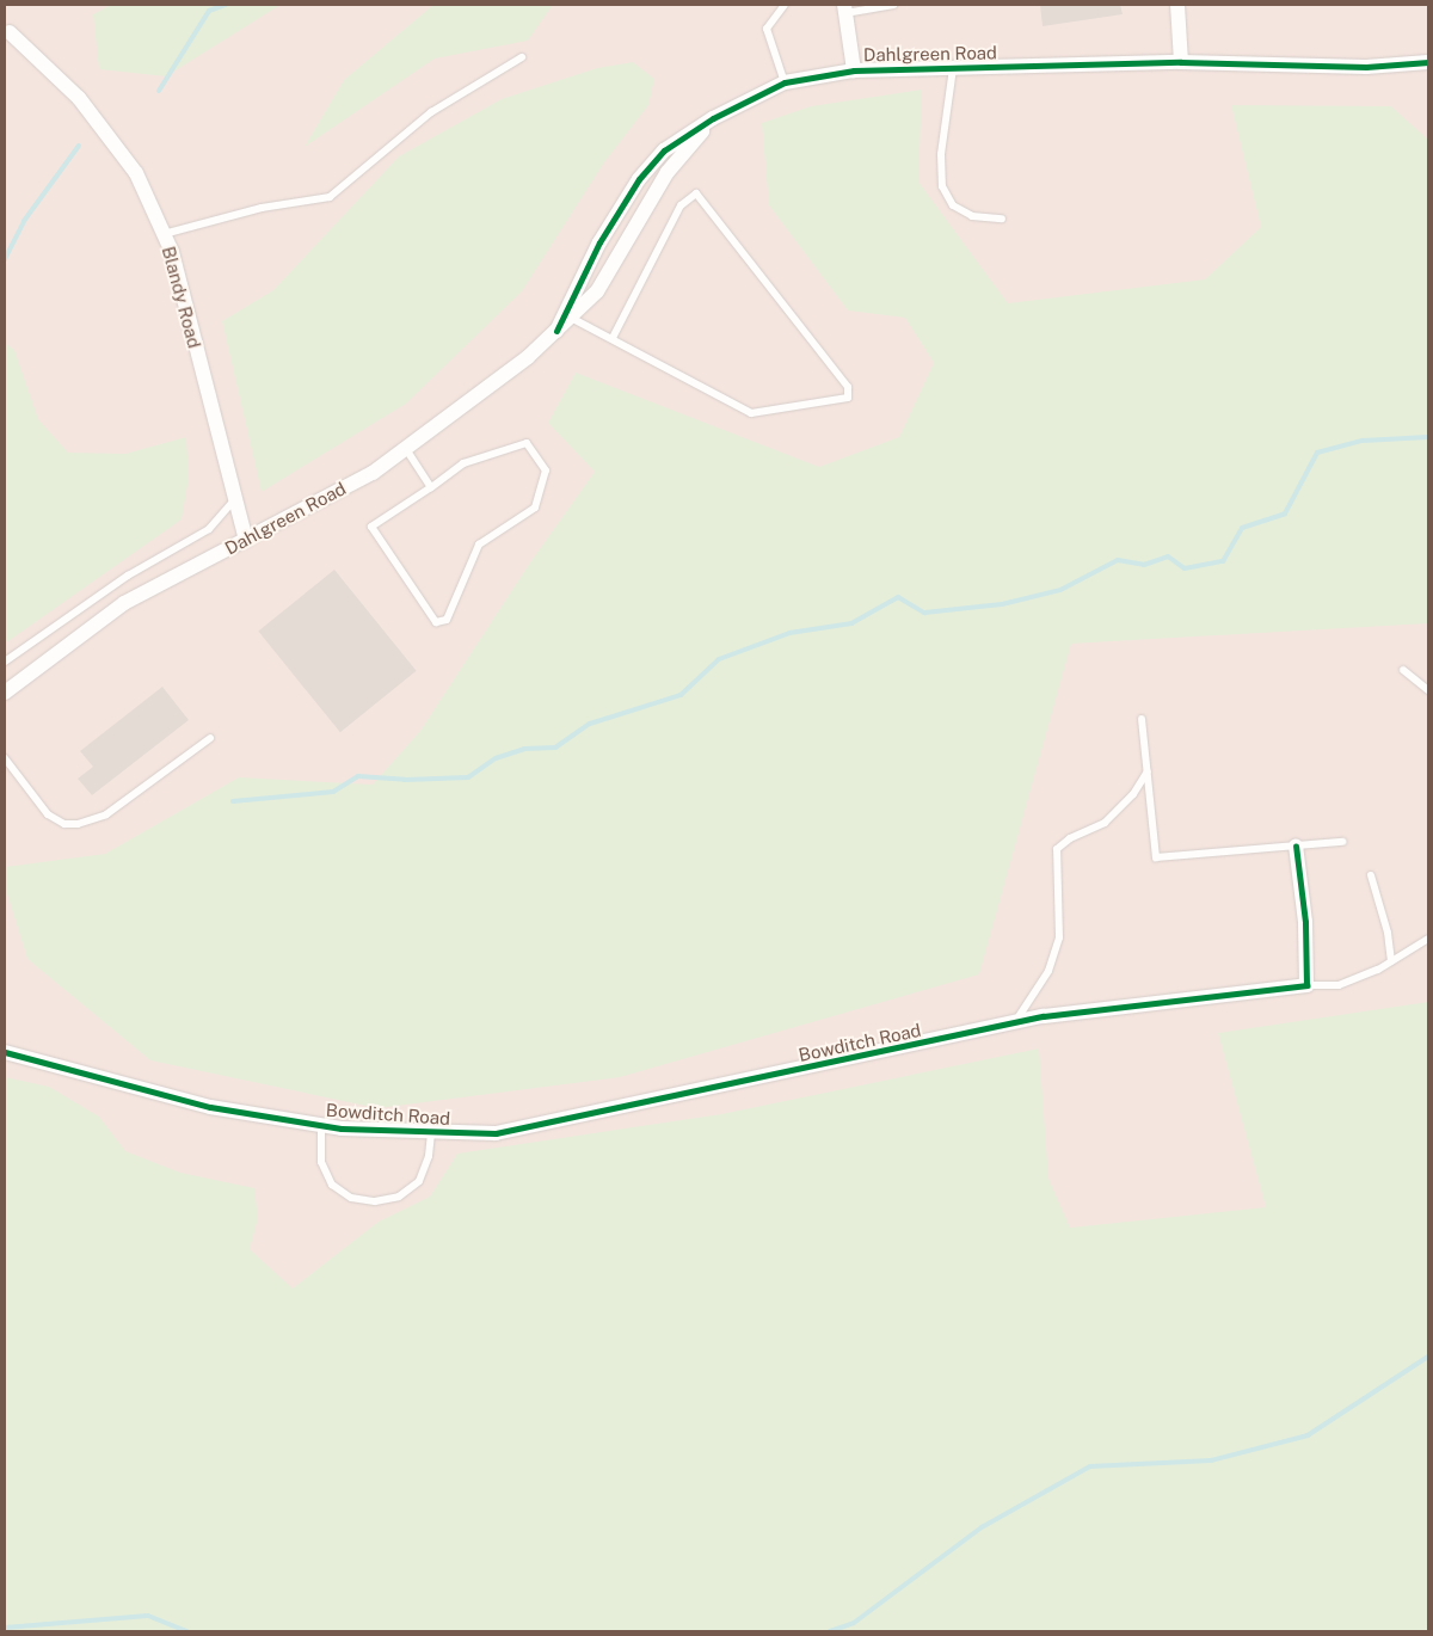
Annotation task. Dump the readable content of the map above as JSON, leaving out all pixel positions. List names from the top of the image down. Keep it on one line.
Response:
{"streets":{"street":["Dahlgreen Road","Blandy Road","Bowditch Road"]},"crossings":[["Dahlgreen Road","Blandy Road"]]}
